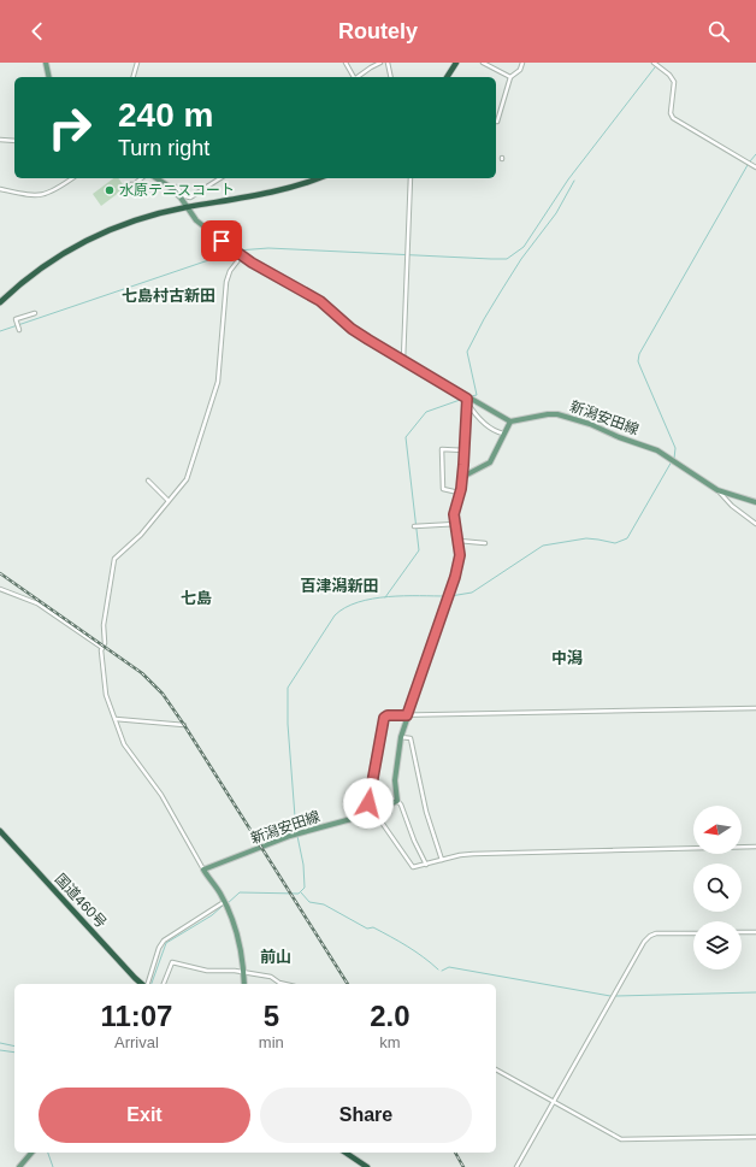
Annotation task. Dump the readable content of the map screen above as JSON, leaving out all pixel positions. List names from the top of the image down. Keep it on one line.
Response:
{"streets":{"highway":["国道460号"],"main road":["新潟安田線"]},"districts":["七島村古新田","百津潟新田","七島","中潟","前山"],"places":["水原テニスコート"],"north":"left","page":{"header":"Routely","turn":["240 m","Turn right"],"eta":["11:07","Arrival","5","min","2.0","km"],"buttons":["Exit","Share"]}}
